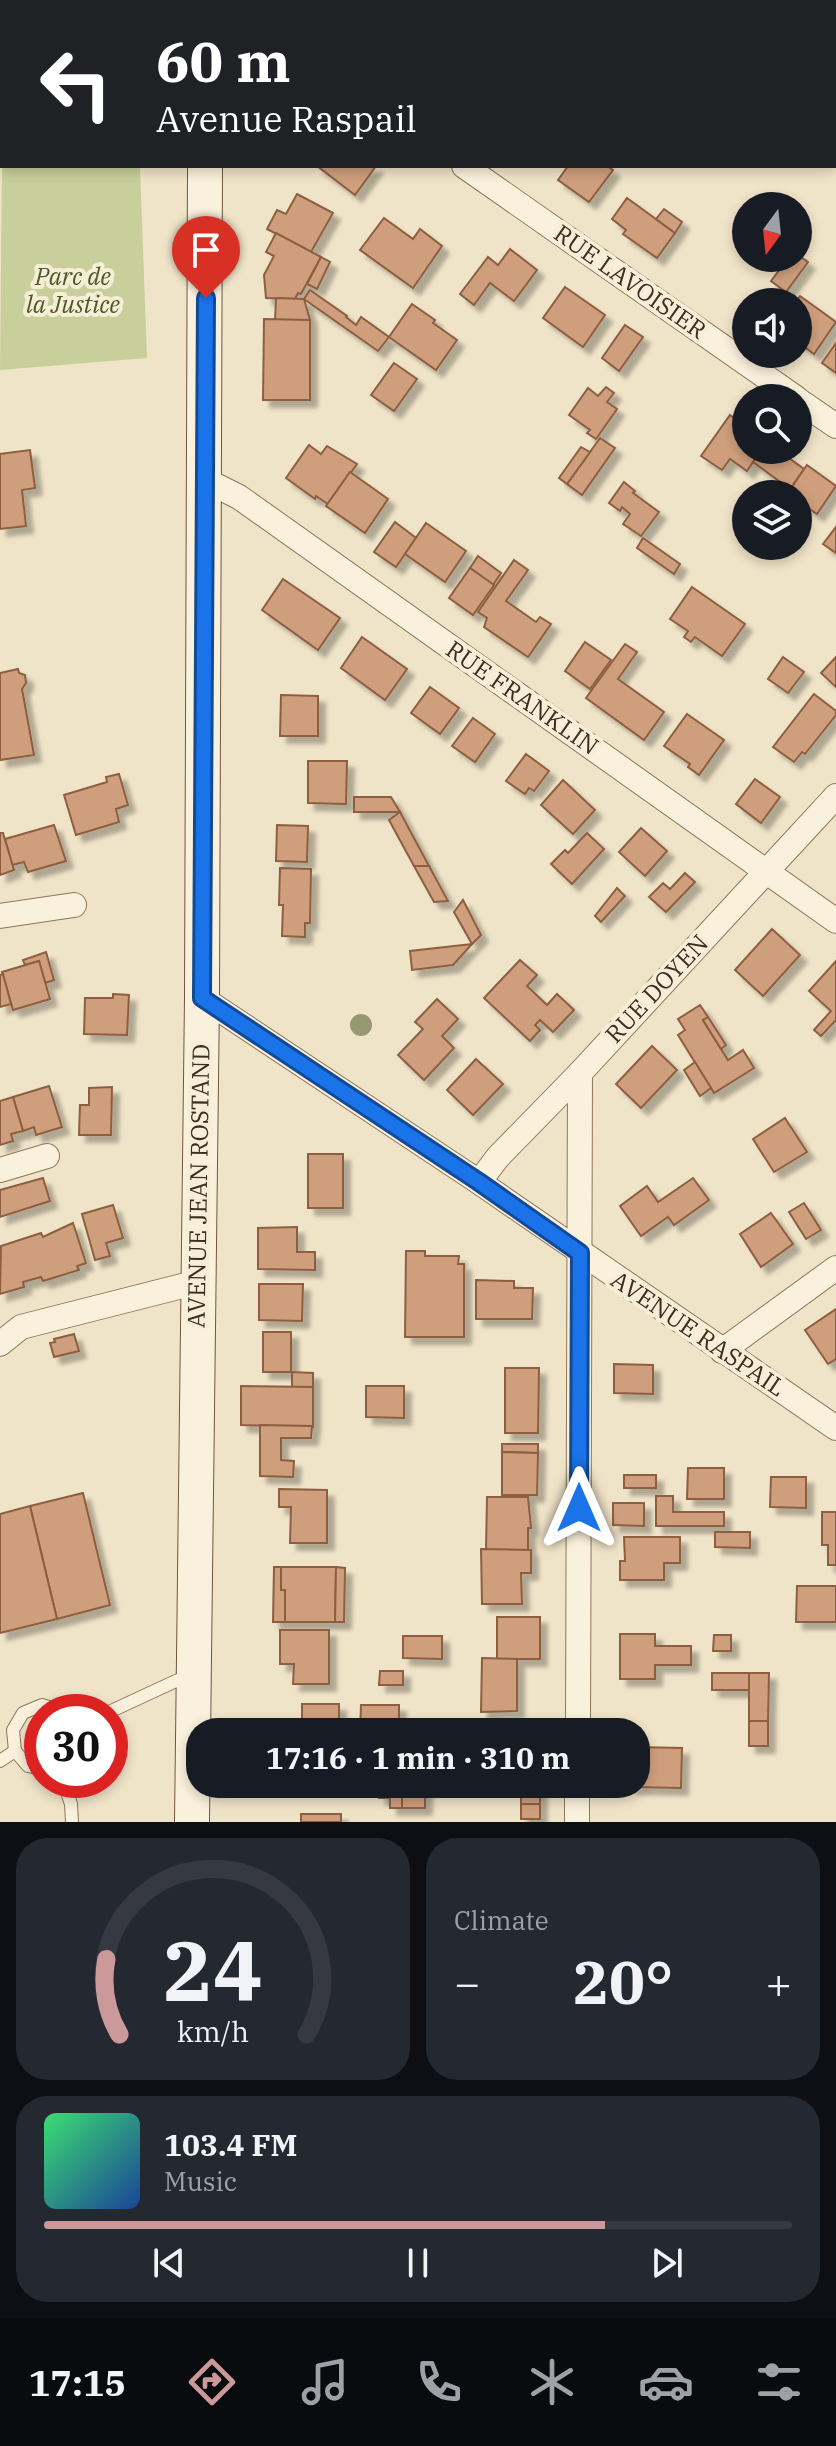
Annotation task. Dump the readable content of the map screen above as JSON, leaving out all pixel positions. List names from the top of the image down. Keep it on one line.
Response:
{"streets":{"street":["RUE LAVOISIER","RUE FRANKLIN","RUE DOYEN","AVENUE JEAN ROSTAND","AVENUE RASPAIL"]},"crossings":[["RUE FRANKLIN","RUE DOYEN"],["RUE FRANKLIN","AVENUE JEAN ROSTAND"],["RUE DOYEN","AVENUE RASPAIL"],["AVENUE JEAN ROSTAND","AVENUE RASPAIL"]],"parks":["Parc de la Justice"],"north":"bottom","page":{"turn":["60 m","Avenue Raspail"],"limit":"30","trip":"17:16 · 1 min · 310 m","tile":"Climate","heat":["−","20°","+"],"song":["103.4 FM","Music"],"tabs":"17:15","gauge":["24","km/h"]}}
